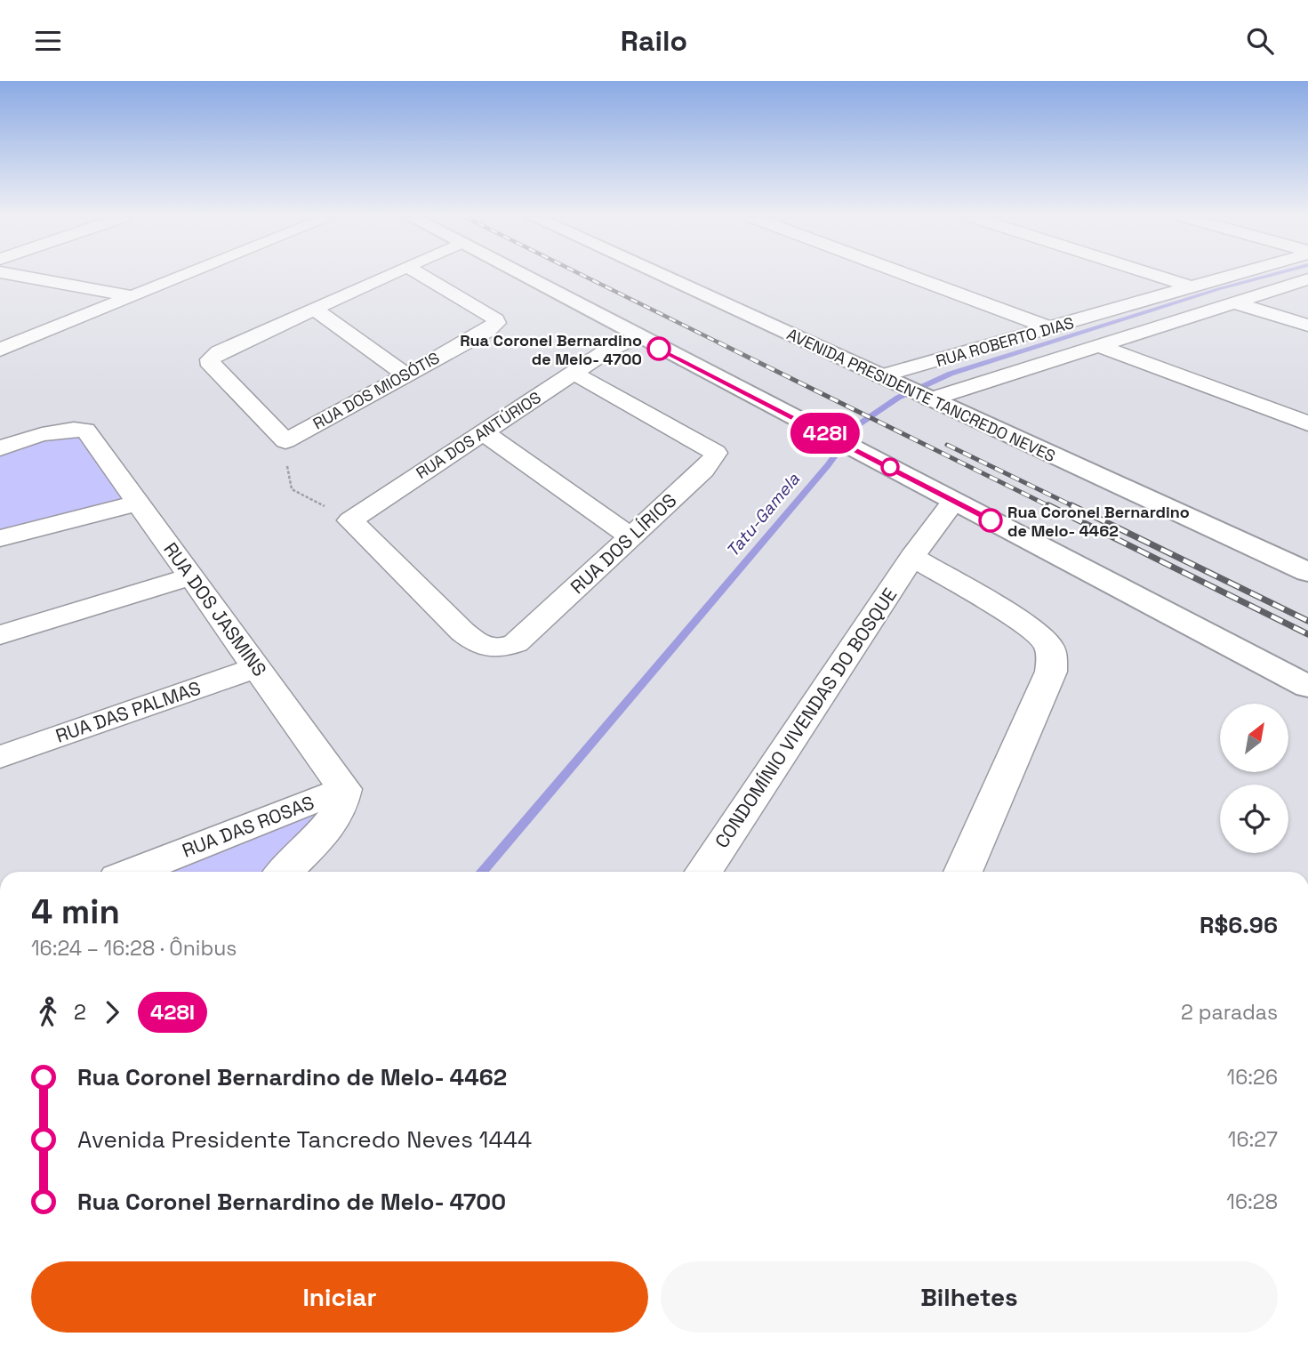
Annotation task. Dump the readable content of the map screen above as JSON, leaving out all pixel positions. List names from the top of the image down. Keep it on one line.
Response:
{"streets":{"main road":["AVENIDA PRESIDENTE TANCREDO NEVES"],"street":["RUA ROBERTO DIAS","RUA DOS MIOSÓTIS","RUA DOS ANTÚRIOS","RUA DOS LÍRIOS","RUA DOS JASMINS","RUA DAS PALMAS","CONDOMÍNIO VIVENDAS DO BOSQUE","RUA DAS ROSAS"]},"crossings":[["RUA ROBERTO DIAS","AVENIDA PRESIDENTE TANCREDO NEVES"],["RUA DOS ANTÚRIOS","RUA DOS LÍRIOS"],["RUA DOS JASMINS","RUA DAS PALMAS"],["RUA DOS JASMINS","RUA DAS ROSAS"]],"water":["Tatu-Gamela"],"places":["Rua Coronel Bernardino de Melo- 4700","Rua Coronel Bernardino de Melo- 4462"],"lines":["bus line 428I"],"north":"top right","page":{"header":"Railo","on_map":"428I","heading":["4 min","16:24 – 16:28 · Ônibus","R$6.96"],"legs":["2","428I","2 paradas"],"list":[{"name":"Rua Coronel Bernardino de Melo- 4462","value":"16:26"},{"name":"Avenida Presidente Tancredo Neves 1444","value":"16:27"},{"name":"Rua Coronel Bernardino de Melo- 4700","value":"16:28"}],"buttons":["Iniciar","Bilhetes"]}}
